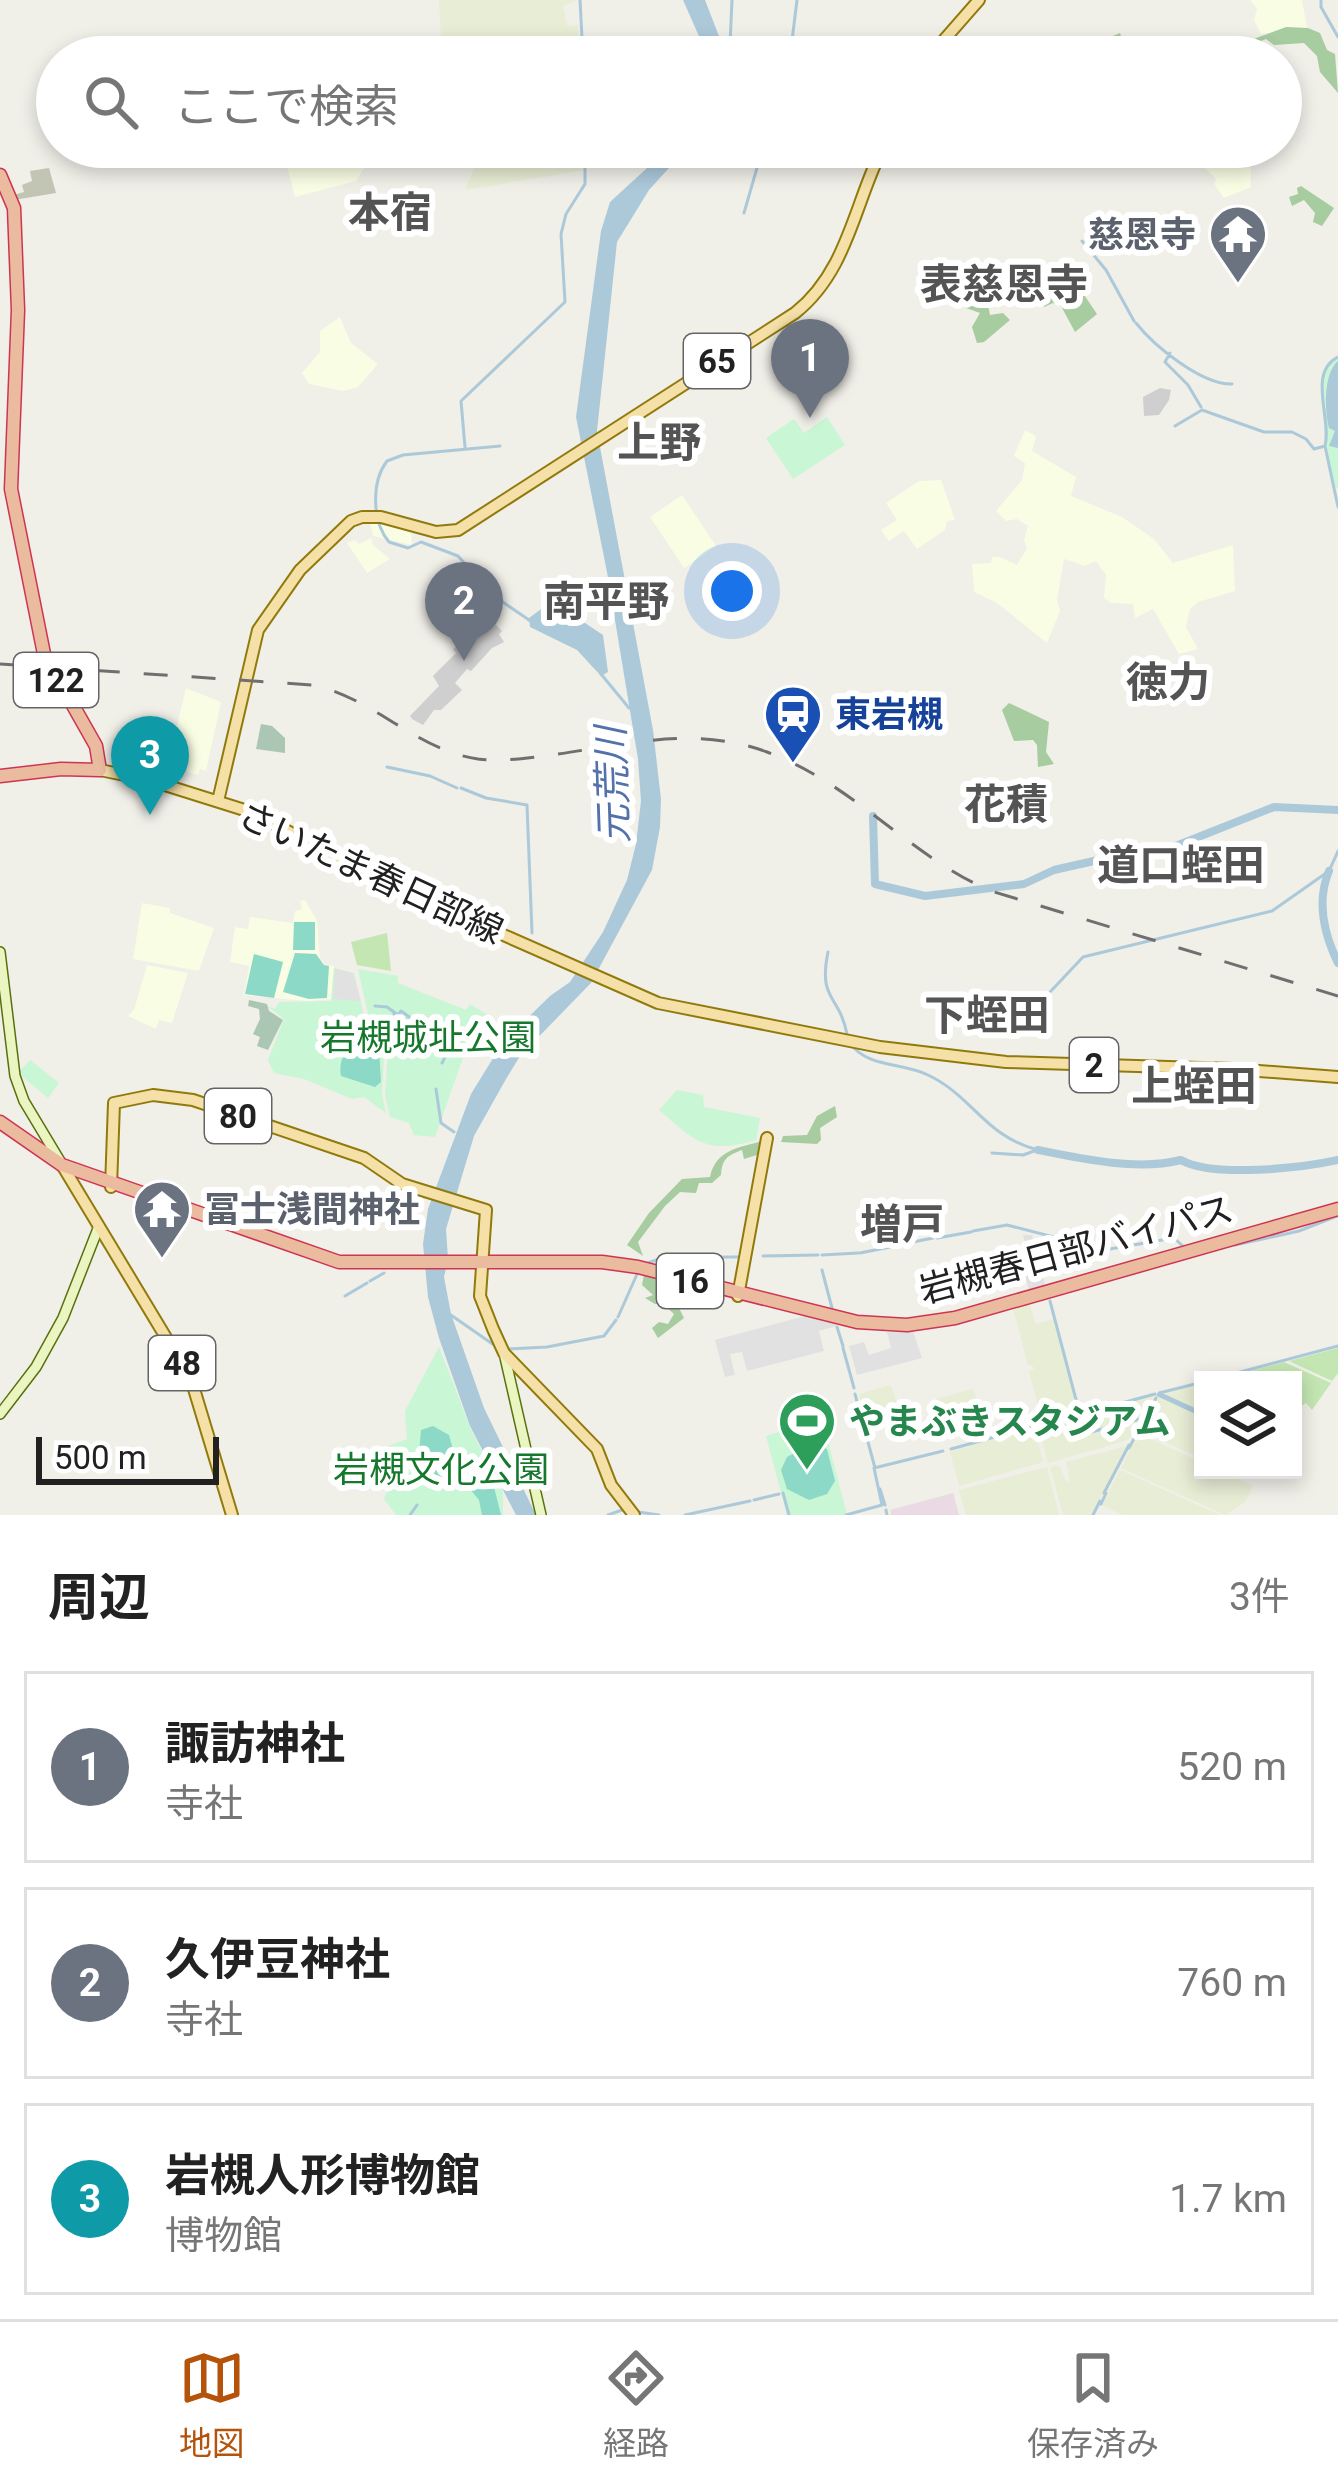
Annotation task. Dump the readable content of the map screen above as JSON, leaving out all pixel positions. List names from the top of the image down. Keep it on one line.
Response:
{"streets":{"highway":["122","岩槻春日部バイパス","16"],"main road":["65","さいたま春日部線","2","80","48"]},"crossings":[["65","さいたま春日部線"],["122","さいたま春日部線"],["80","岩槻春日部バイパス"],["岩槻春日部バイパス","48"]],"districts":["本宿","表慈恩寺","上野","南平野","徳力","花積","道口蛭田","下蛭田","上蛭田","増戸"],"water":["元荒川"],"parks":["岩槻城址公園","岩槻文化公園"],"places":{"temple":["慈恩寺","冨士浅間神社"],"station":["東岩槻"],"sports":["やまぶきスタジアム"]},"scale_bar":"500 m","page":{"search":"ここで検索","pins":["1","2","3"],"scale":"500 m","heading":["周辺","3件"],"list":[{"mark":"1","name":"諏訪神社","note":"寺社","value":"520 m"},{"mark":"2","name":"久伊豆神社","note":"寺社","value":"760 m"},{"mark":"3","name":"岩槻人形博物館","note":"博物館","value":"1.7 km"}],"nav":["地図","経路","保存済み"]}}
